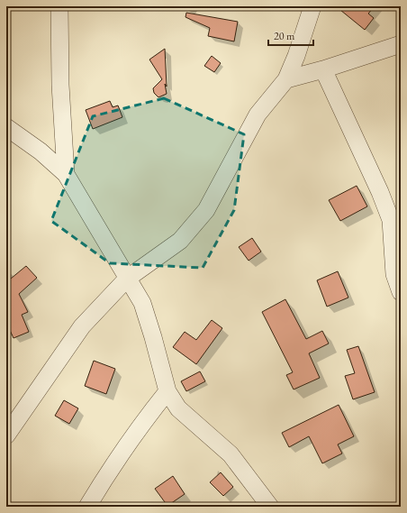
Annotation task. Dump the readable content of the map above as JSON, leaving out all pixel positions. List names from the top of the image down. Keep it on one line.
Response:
{"scale_bar":"20 m"}
